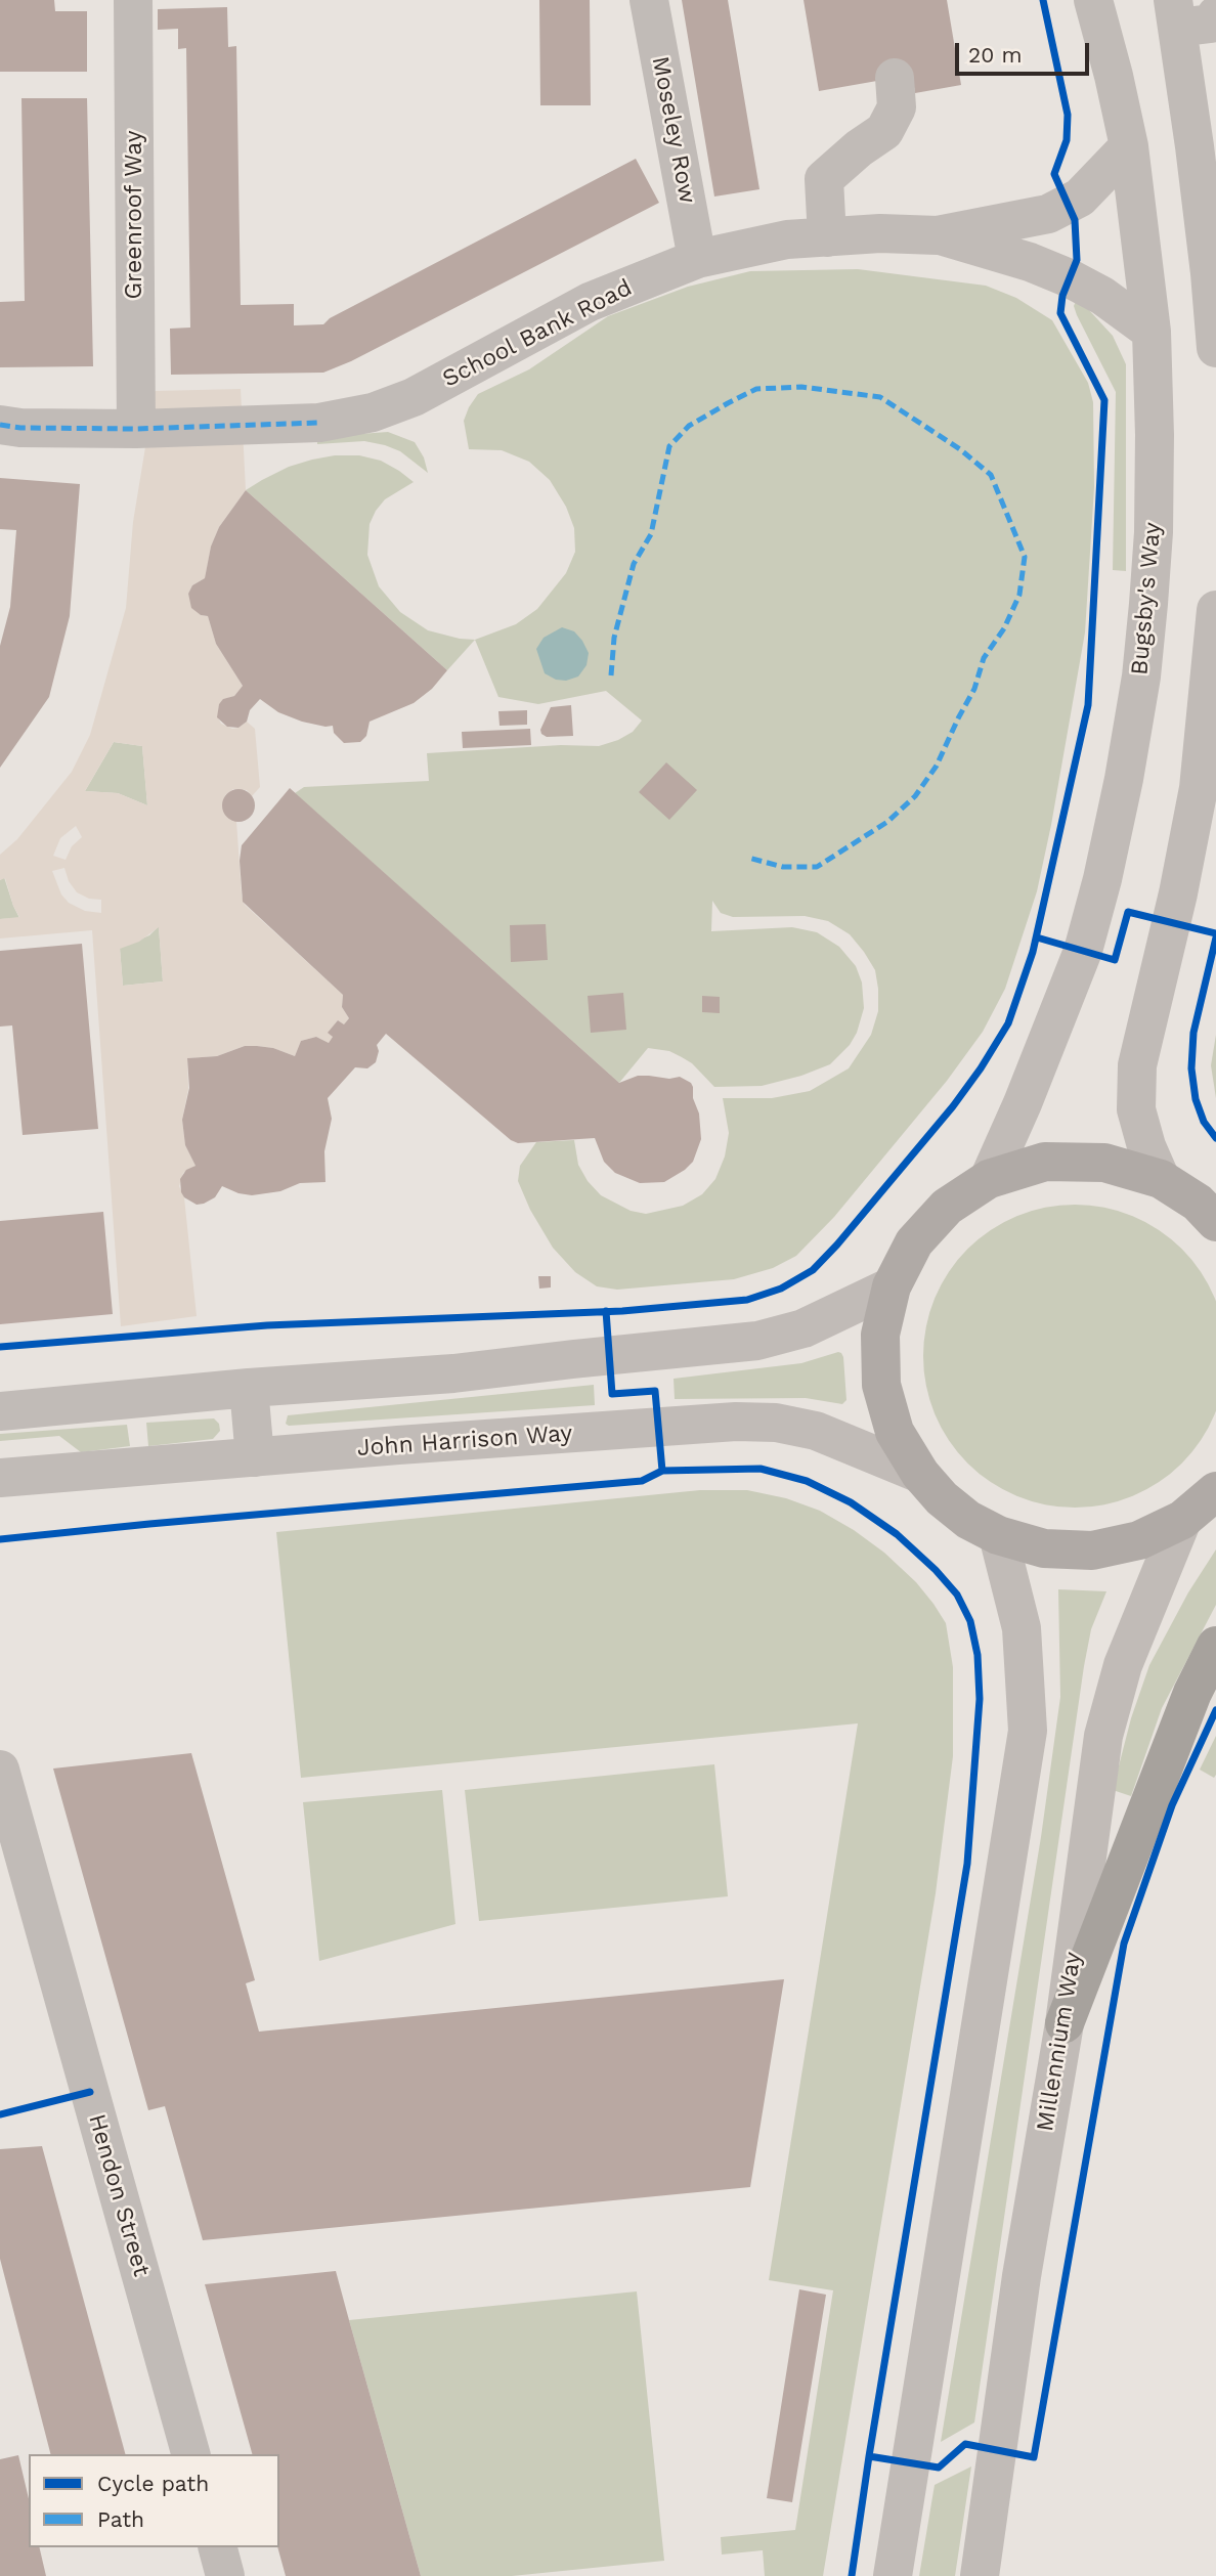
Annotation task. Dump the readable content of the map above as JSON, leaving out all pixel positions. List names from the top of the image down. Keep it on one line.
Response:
{"streets":{"street":["Moseley Row","Greenroof Way","School Bank Road","Bugsby's Way","John Harrison Way","Millennium Way","Hendon Street"]},"crossings":[["Moseley Row","School Bank Road"],["Greenroof Way","School Bank Road"],["School Bank Road","Bugsby's Way"]],"legend":["Cycle path","Path"],"scale_bar":"20 m"}
